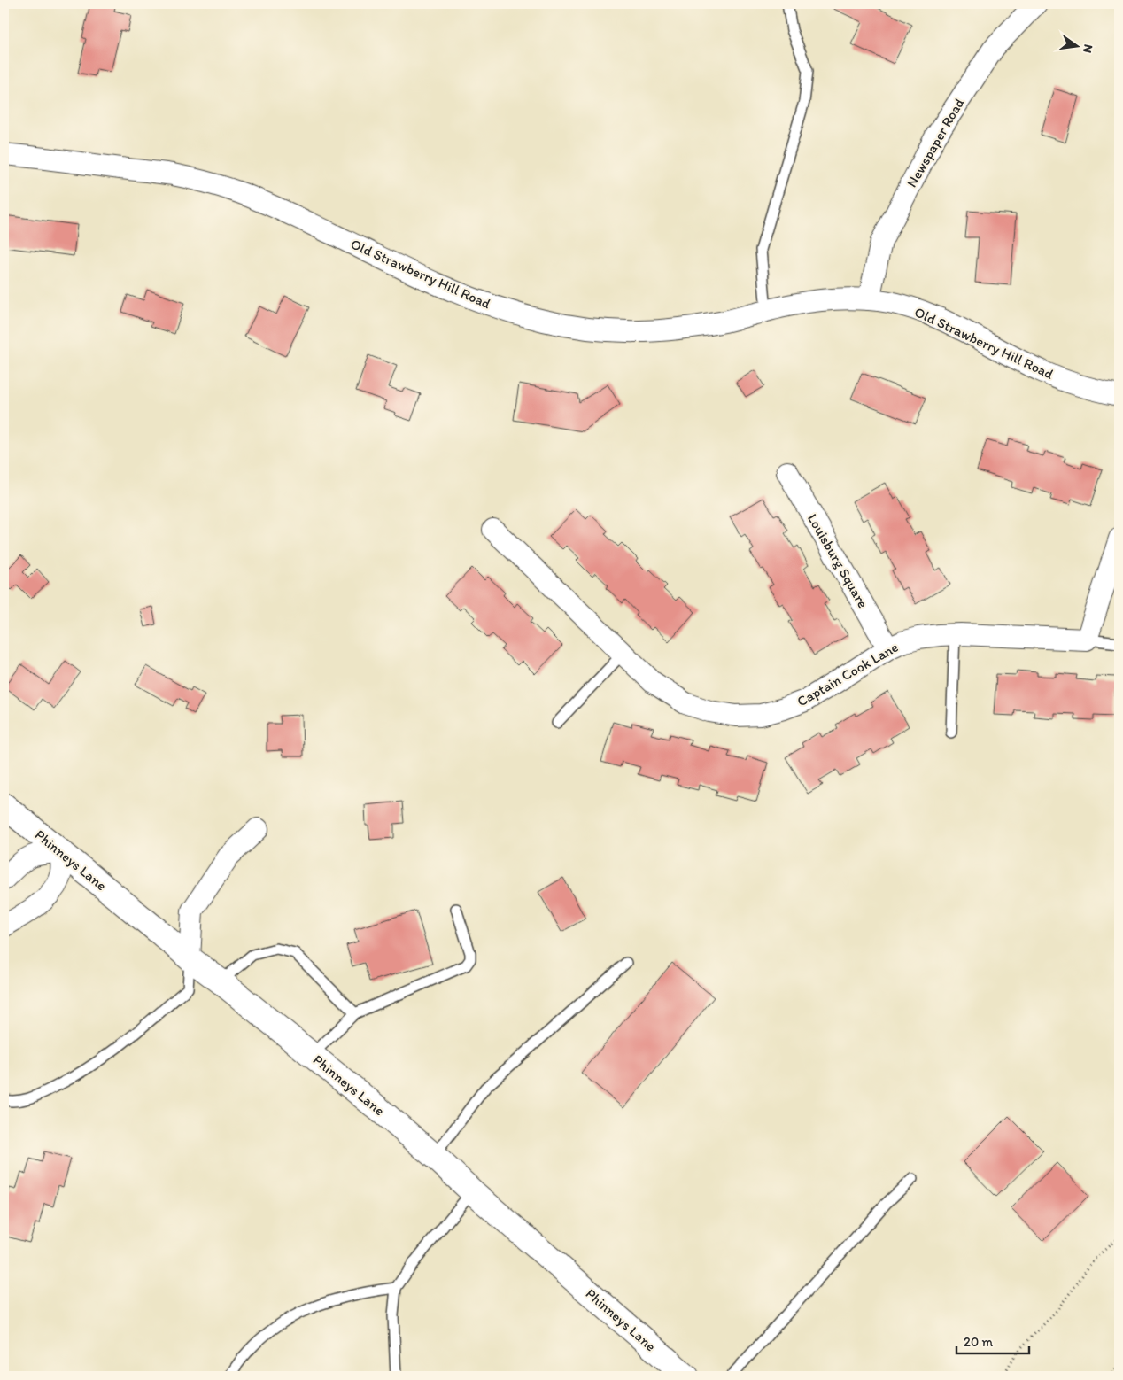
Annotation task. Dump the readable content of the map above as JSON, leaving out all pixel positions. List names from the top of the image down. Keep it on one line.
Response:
{"streets":{"main road":["Phinneys Lane"],"street":["Newspaper Road","Old Strawberry Hill Road","Louisburg Square","Captain Cook Lane"]},"crossings":[["Newspaper Road","Old Strawberry Hill Road"],["Louisburg Square","Captain Cook Lane"]],"scale_bar":"20 m","north":"right"}
